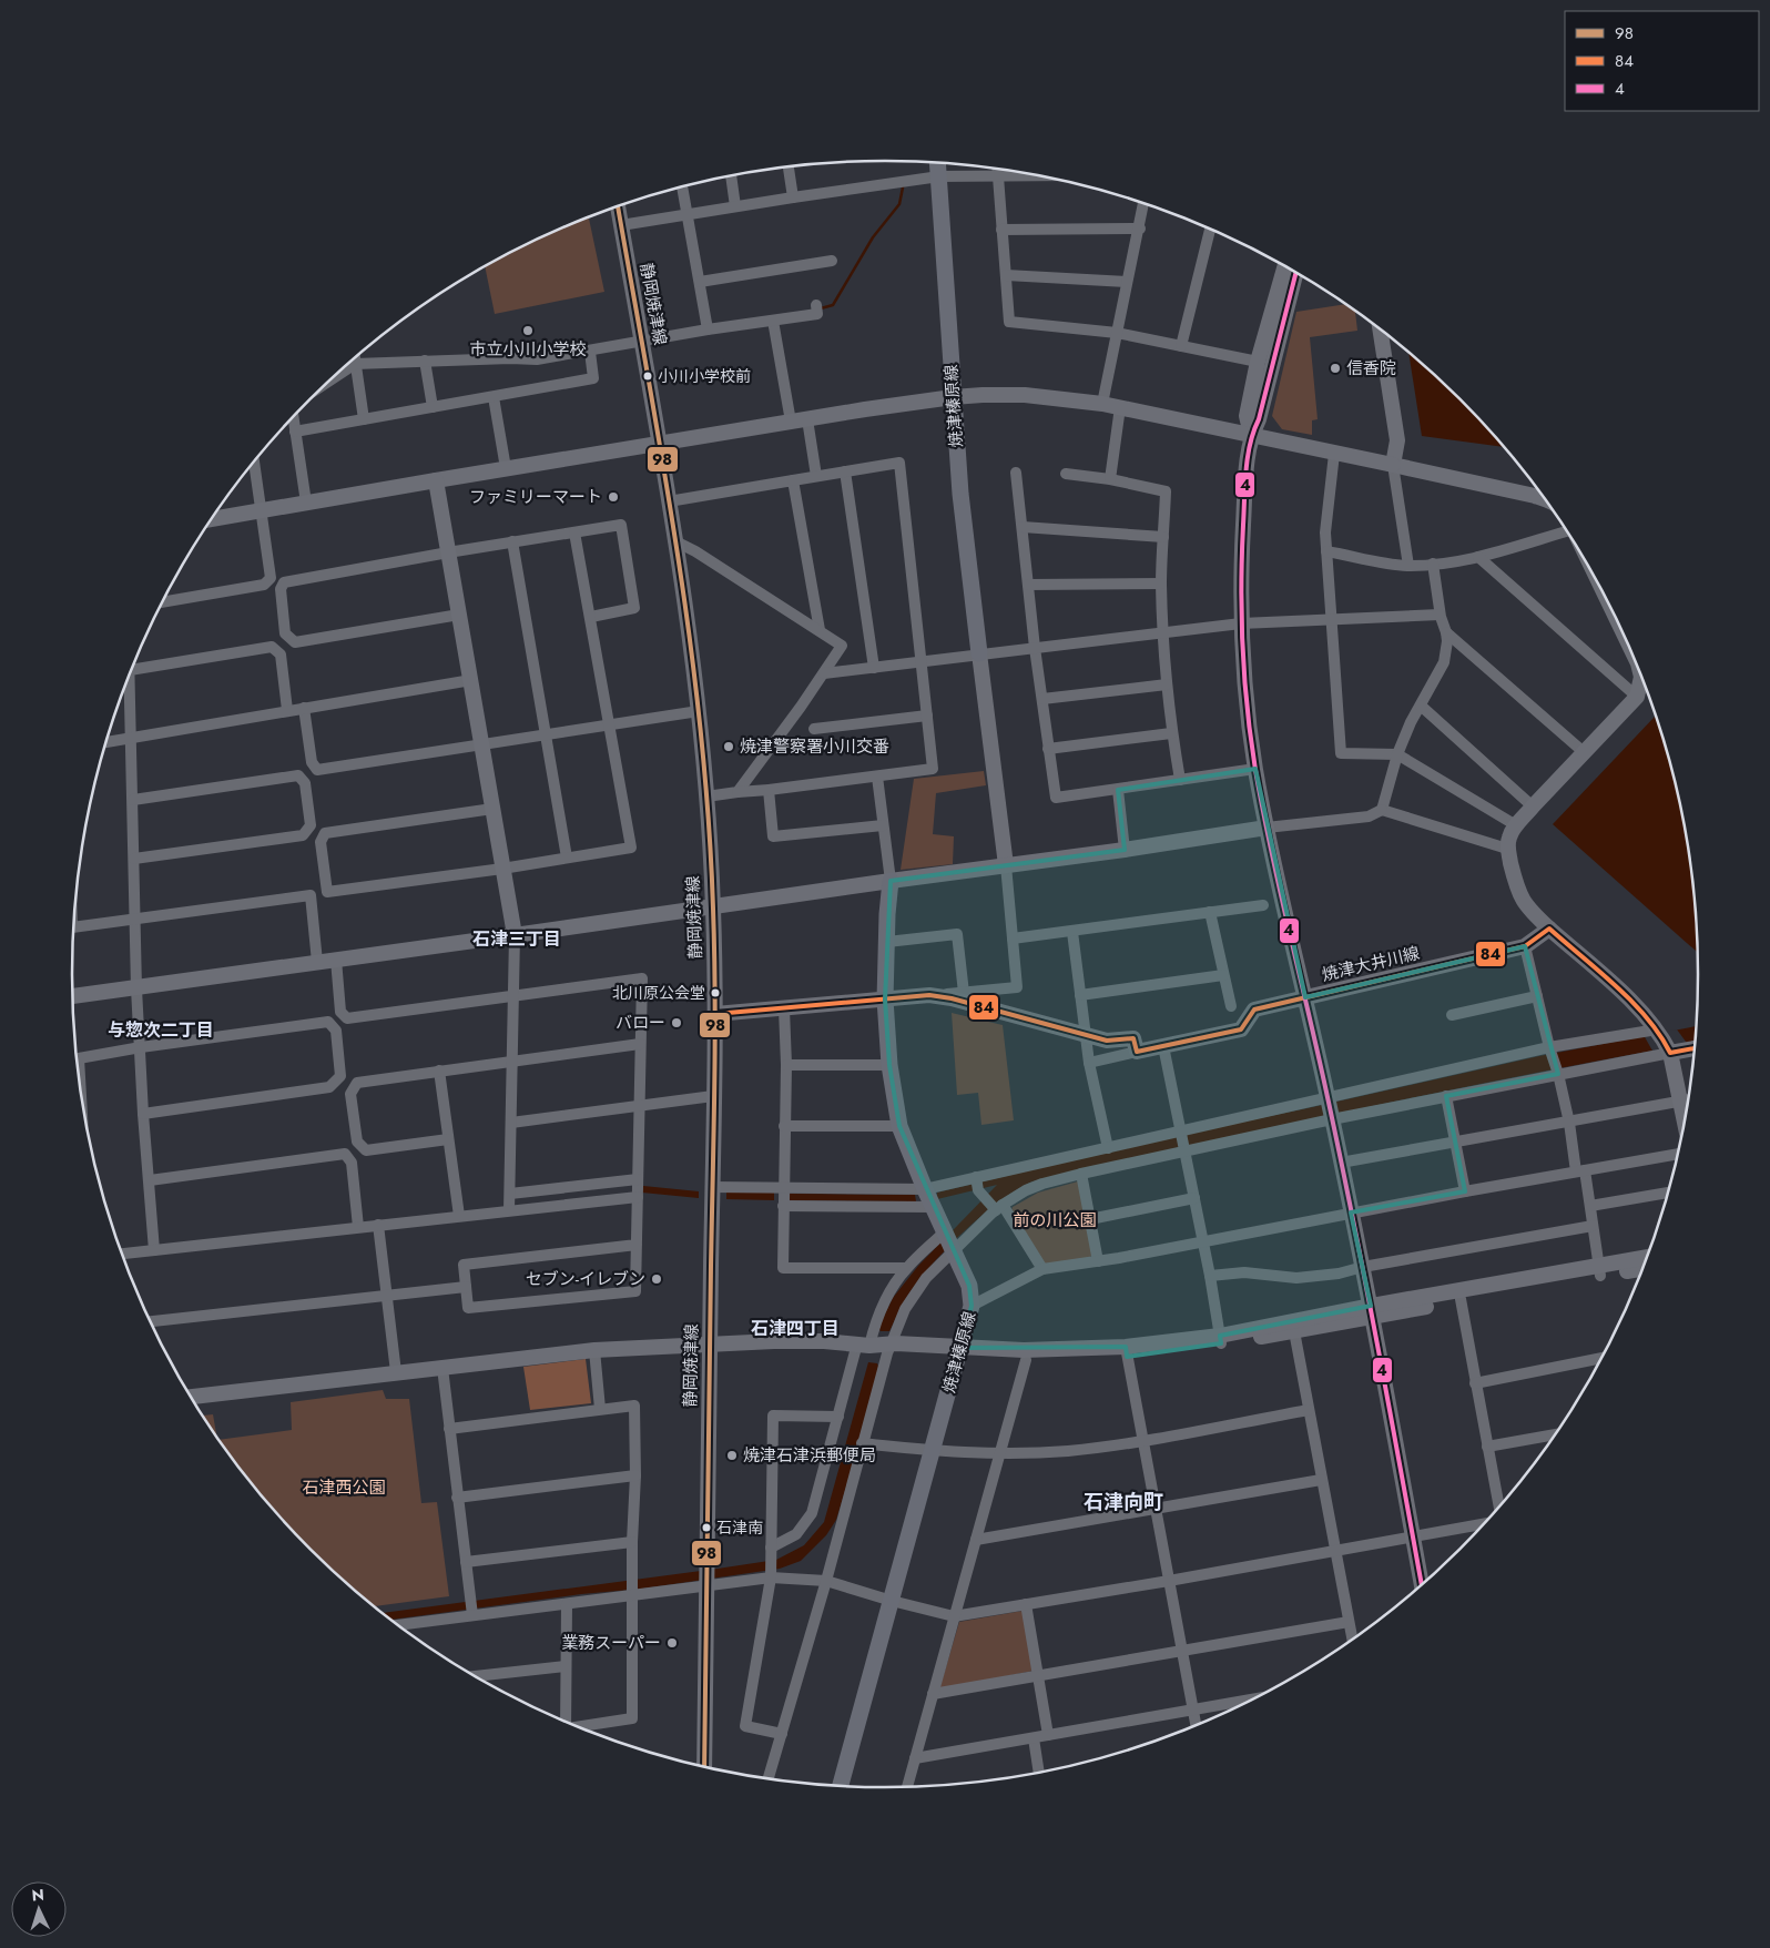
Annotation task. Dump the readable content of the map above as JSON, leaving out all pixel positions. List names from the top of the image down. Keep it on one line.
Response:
{"streets":{"main road":["焼津榛原線"],"street":["静岡焼津線","焼津大井川線"]},"districts":["石津三丁目","与惣次二丁目","石津四丁目","石津向町"],"parks":["前の川公園","石津西公園"],"places":["市立小川小学校","信香院","小川小学校前","ファミリーマート","焼津警察署小川交番","北川原公会堂","バロー","セブン-イレブン","焼津石津浜郵便局","石津南","業務スーパー"],"lines":["transit line 98","transit line 4","transit line 84"],"legend":["98","84","4"],"north":"top"}
